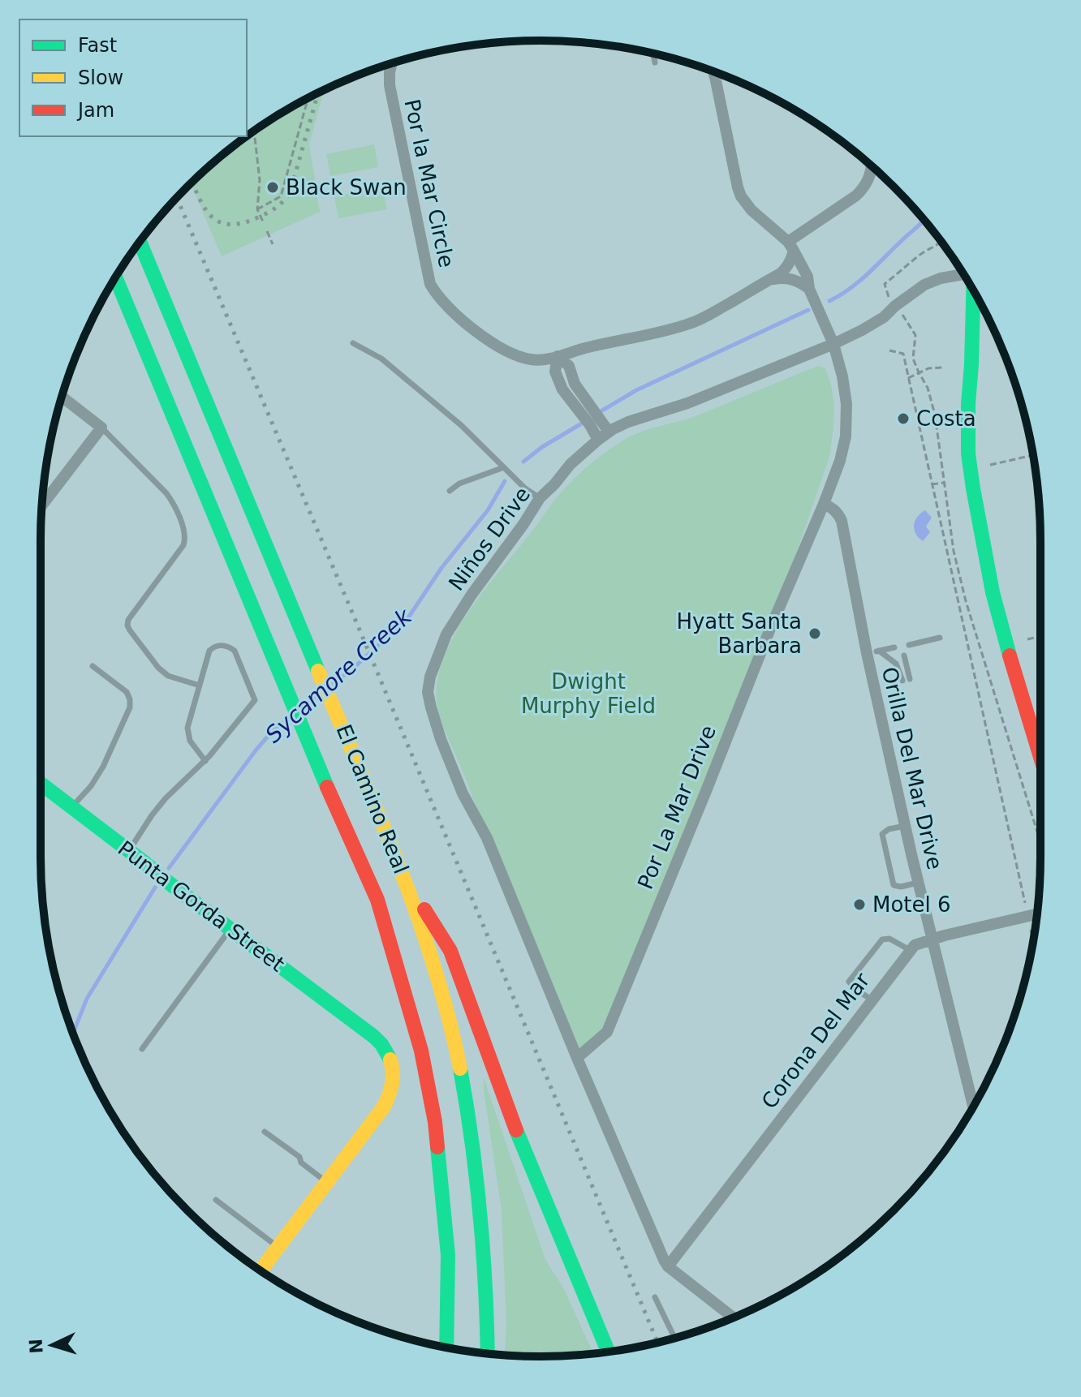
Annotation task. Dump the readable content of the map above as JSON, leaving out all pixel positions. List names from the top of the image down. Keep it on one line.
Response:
{"streets":{"main road":["El Camino Real","Punta Gorda Street"],"street":["Por la Mar Circle","Niños Drive","Orilla Del Mar Drive","Por La Mar Drive","Corona Del Mar"]},"crossings":[["Niños Drive","Por La Mar Drive"],["Orilla Del Mar Drive","Por La Mar Drive"],["Orilla Del Mar Drive","Corona Del Mar"]],"water":["Sycamore Creek"],"parks":["Dwight Murphy Field"],"places":["Black Swan","Costa","Hyatt Santa Barbara","Motel 6"],"legend":["Fast","Slow","Jam"],"north":"left"}
